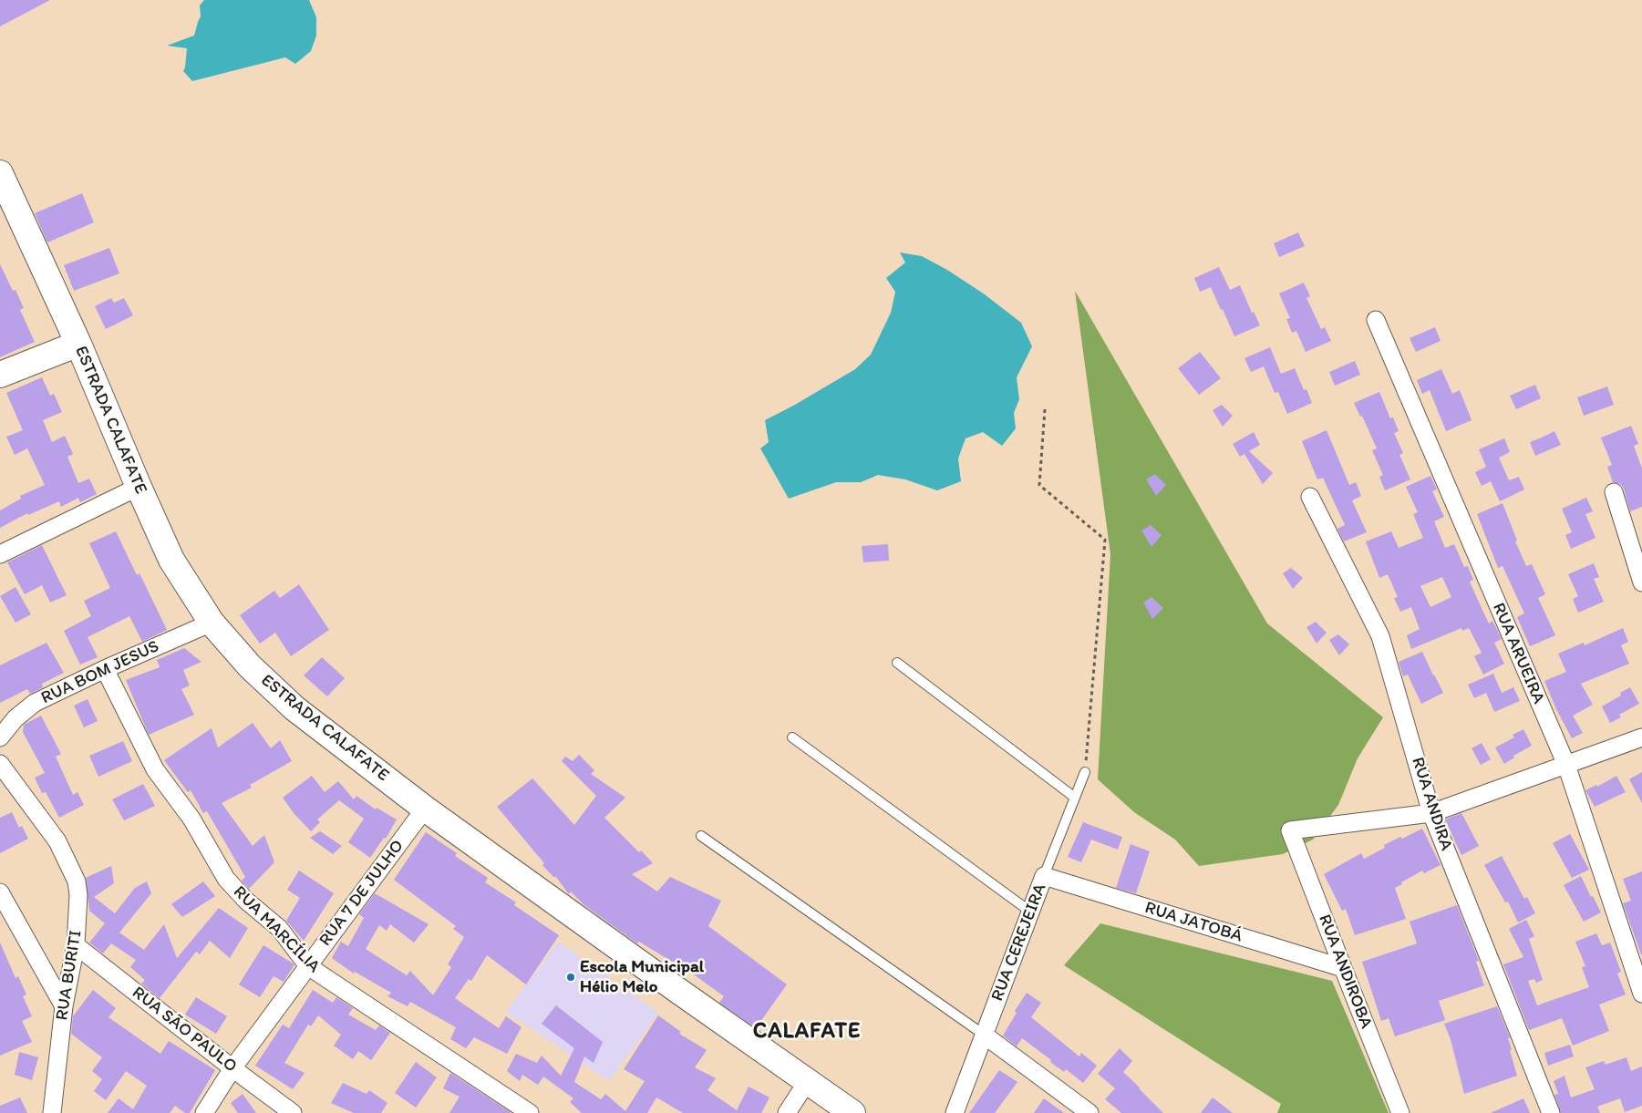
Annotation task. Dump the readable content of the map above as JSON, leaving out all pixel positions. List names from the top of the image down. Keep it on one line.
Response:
{"streets":{"street":["ESTRADA CALAFATE","RUA ARUEIRA","RUA BOM JESUS","RUA ANDIRA","RUA 7 DE JULHO","RUA JATOBÁ","RUA MARCÍLIA","RUA CEREJEIRA","RUA ANDIROBA","RUA BURITI","RUA SÃO PAULO"]},"crossings":[["ESTRADA CALAFATE","RUA BOM JESUS"],["ESTRADA CALAFATE","RUA 7 DE JULHO"],["RUA BOM JESUS","RUA MARCÍLIA"],["RUA ANDIRA","RUA ANDIROBA"],["RUA 7 DE JULHO","RUA MARCÍLIA"],["RUA 7 DE JULHO","RUA SÃO PAULO"],["RUA JATOBÁ","RUA CEREJEIRA"],["RUA JATOBÁ","RUA ANDIROBA"],["RUA BURITI","RUA SÃO PAULO"]],"districts":["CALAFATE"],"places":["Escola Municipal Hélio Melo"]}
